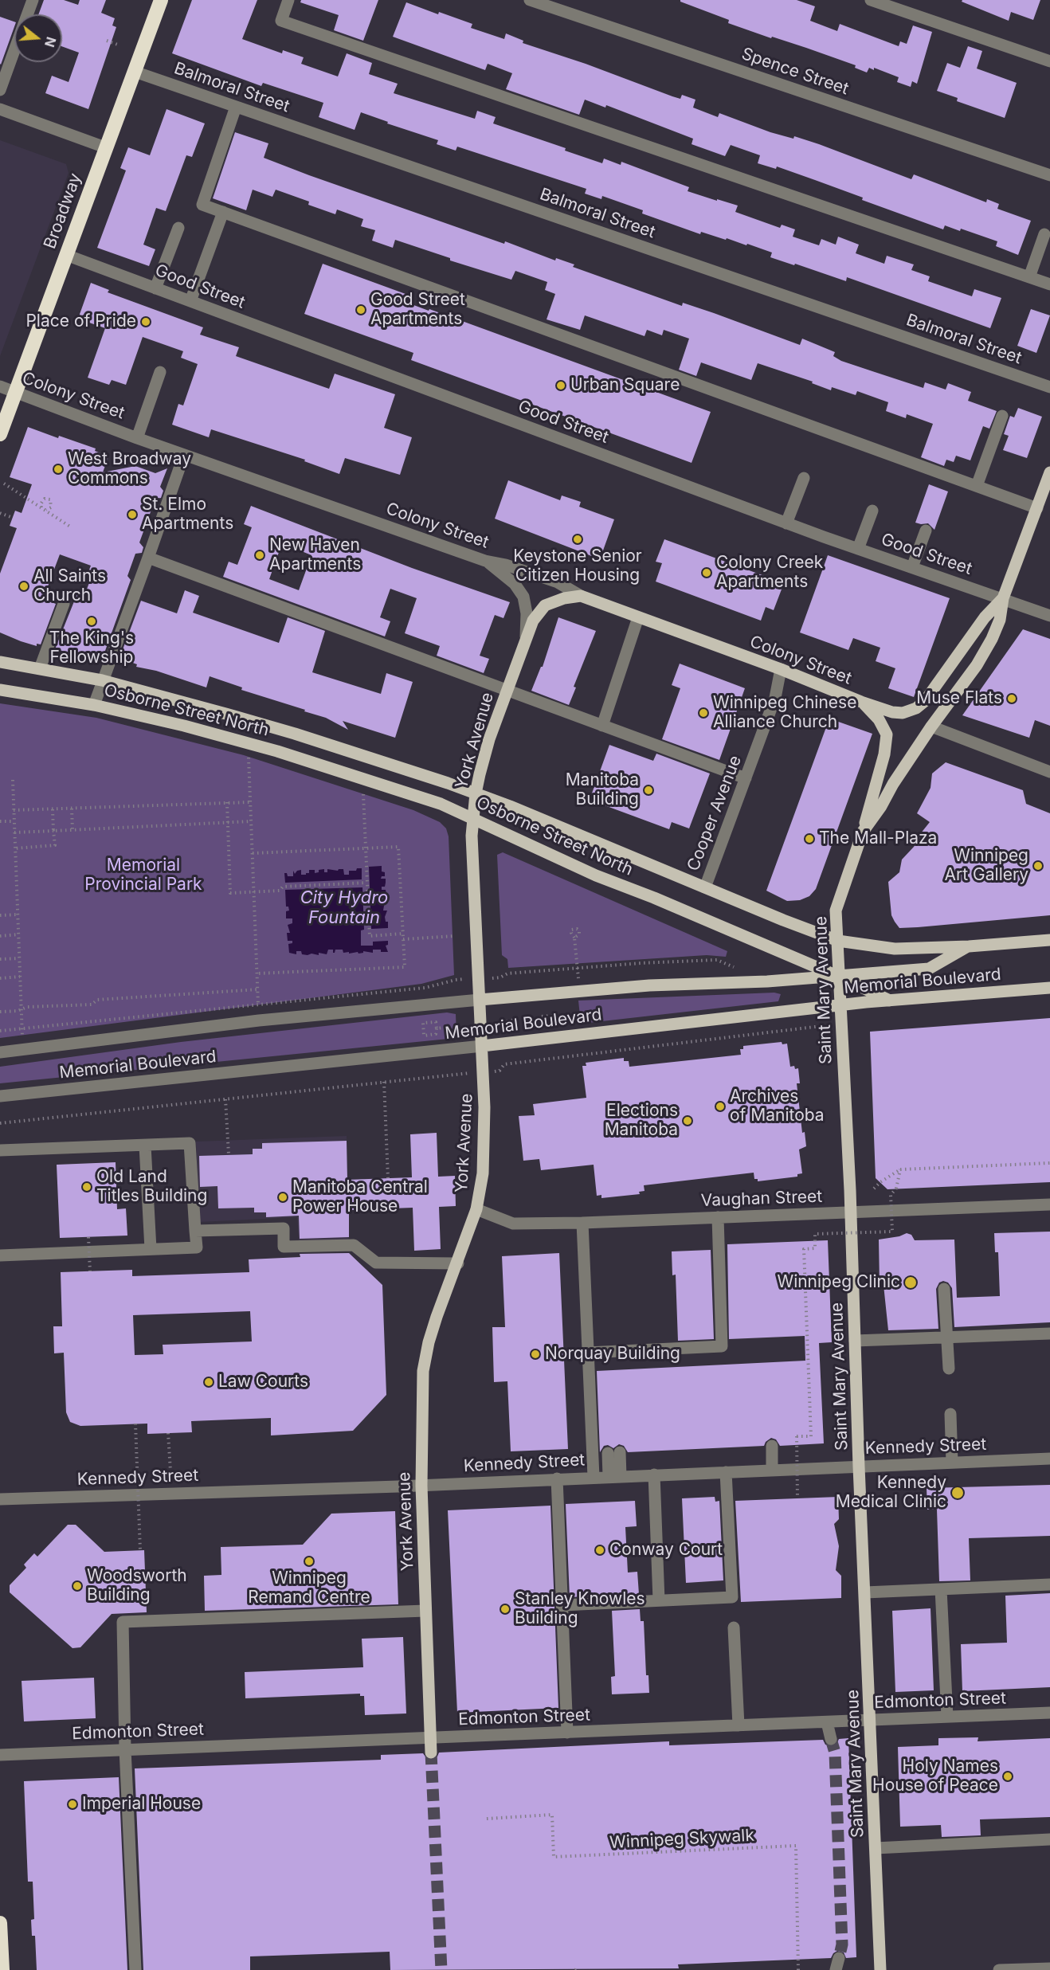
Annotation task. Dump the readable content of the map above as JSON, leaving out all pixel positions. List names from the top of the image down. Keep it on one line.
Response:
{"streets":{"highway":["Broadway"],"main road":["Colony Street","Osborne Street North","York Avenue","Memorial Boulevard","Saint Mary Avenue"],"street":["Spence Street","Balmoral Street","Good Street","Cooper Avenue","Vaughan Street","Kennedy Street","Edmonton Street"],"path":["Winnipeg Skywalk"]},"crossings":[["Balmoral Street","Broadway"],["Broadway","Good Street"],["Broadway","Colony Street"],["Good Street","Saint Mary Avenue"],["Colony Street","York Avenue"],["Colony Street","Cooper Avenue"],["Colony Street","Saint Mary Avenue"],["Osborne Street North","York Avenue"],["Osborne Street North","Cooper Avenue"],["Osborne Street North","Memorial Boulevard"],["Osborne Street North","Saint Mary Avenue"],["York Avenue","Memorial Boulevard"],["York Avenue","Vaughan Street"],["York Avenue","Kennedy Street"],["York Avenue","Edmonton Street"],["Memorial Boulevard","Saint Mary Avenue"],["Saint Mary Avenue","Vaughan Street"],["Saint Mary Avenue","Kennedy Street"],["Saint Mary Avenue","Edmonton Street"]],"water":["City Hydro Fountain"],"parks":["Memorial Provincial Park"],"places":["Good Street Apartments","Place of Pride","Urban Square","West Broadway Commons","St. Elmo Apartments","Keystone Senior Citizen Housing","New Haven Apartments","Colony Creek Apartments","All Saints Church","The King's Fellowship","Muse Flats","Winnipeg Chinese Alliance Church","Manitoba Building","The Mall-Plaza","Winnipeg Art Gallery","Archives of Manitoba","Elections Manitoba","Old Land Titles Building","Manitoba Central Power House","Winnipeg Clinic","Norquay Building","Law Courts","Kennedy Medical Clinic","Conway Court","Winnipeg Remand Centre","Woodsworth Building","Stanley Knowles Building","Holy Names House of Peace","Imperial House"],"north":"right"}
